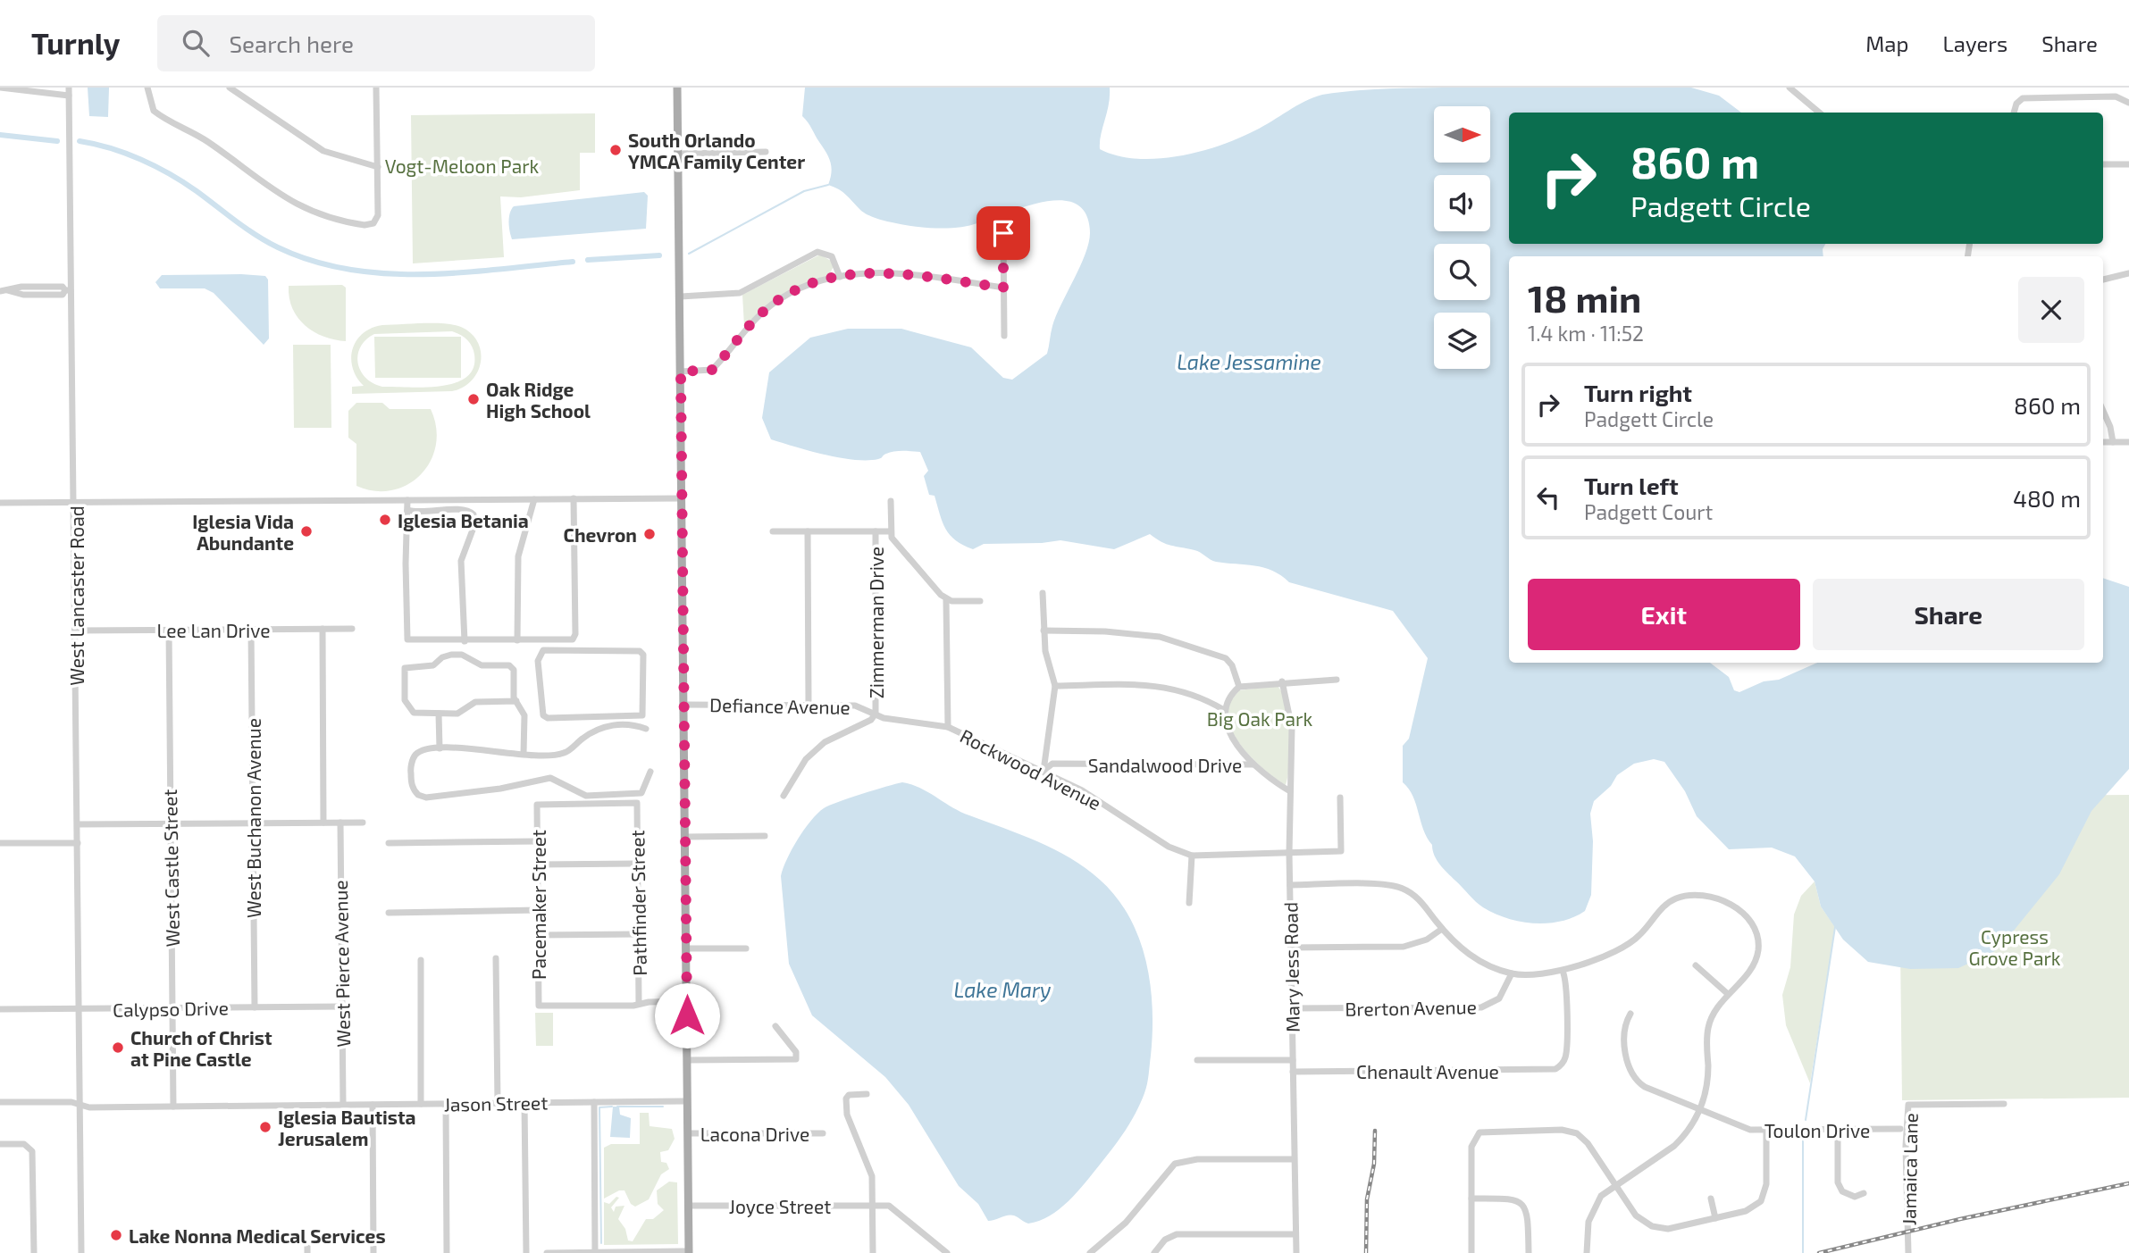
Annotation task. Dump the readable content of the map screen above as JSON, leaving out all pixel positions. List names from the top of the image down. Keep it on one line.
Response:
{"streets":{"street":["West Lancaster Road","Zimmerman Drive","Lee Lan Drive","Defiance Avenue","Sandalwood Drive","Rockwood Avenue","West Buchanon Avenue","West Castle Street","Pathfinder Street","Pacemaker Street","West Pierce Avenue","Mary Jess Road","Brerton Avenue","Calypso Drive","Chenault Avenue","Jason Street","Toulon Drive","Lacona Drive","Jamaica Lane","Joyce Street"]},"crossings":[["West Lancaster Road","Lee Lan Drive"],["West Lancaster Road","Calypso Drive"],["West Lancaster Road","Jason Street"],["Zimmerman Drive","Defiance Avenue"],["Zimmerman Drive","Rockwood Avenue"],["Lee Lan Drive","West Buchanon Avenue"],["Lee Lan Drive","West Castle Street"],["Defiance Avenue","Rockwood Avenue"],["Sandalwood Drive","Rockwood Avenue"],["Rockwood Avenue","Mary Jess Road"],["West Buchanon Avenue","Calypso Drive"],["West Castle Street","Calypso Drive"],["West Castle Street","Jason Street"],["Pathfinder Street","Pacemaker Street"],["West Pierce Avenue","Calypso Drive"],["West Pierce Avenue","Jason Street"],["Mary Jess Road","Brerton Avenue"],["Mary Jess Road","Chenault Avenue"]],"water":["Lake Jessamine","Lake Mary"],"parks":["Vogt-Meloon Park","Big Oak Park","Cypress Grove Park"],"places":["South Orlando YMCA Family Center","Oak Ridge High School","Iglesia Betania","Iglesia Vida Abundante","Chevron","Church of Christ at Pine Castle","Iglesia Bautista Jerusalem","Lake Nonna Medical Services"],"north":"right","page":{"header":"Turnly","search":"Search here","nav":["Map","Layers","Share"],"turn":["860 m","Padgett Circle"],"heading":["18 min","1.4 km · 11:52"],"list":[{"name":"Turn right","note":"Padgett Circle","value":"860 m"},{"name":"Turn left","note":"Padgett Court","value":"480 m"}],"buttons":["Exit","Share"]}}
